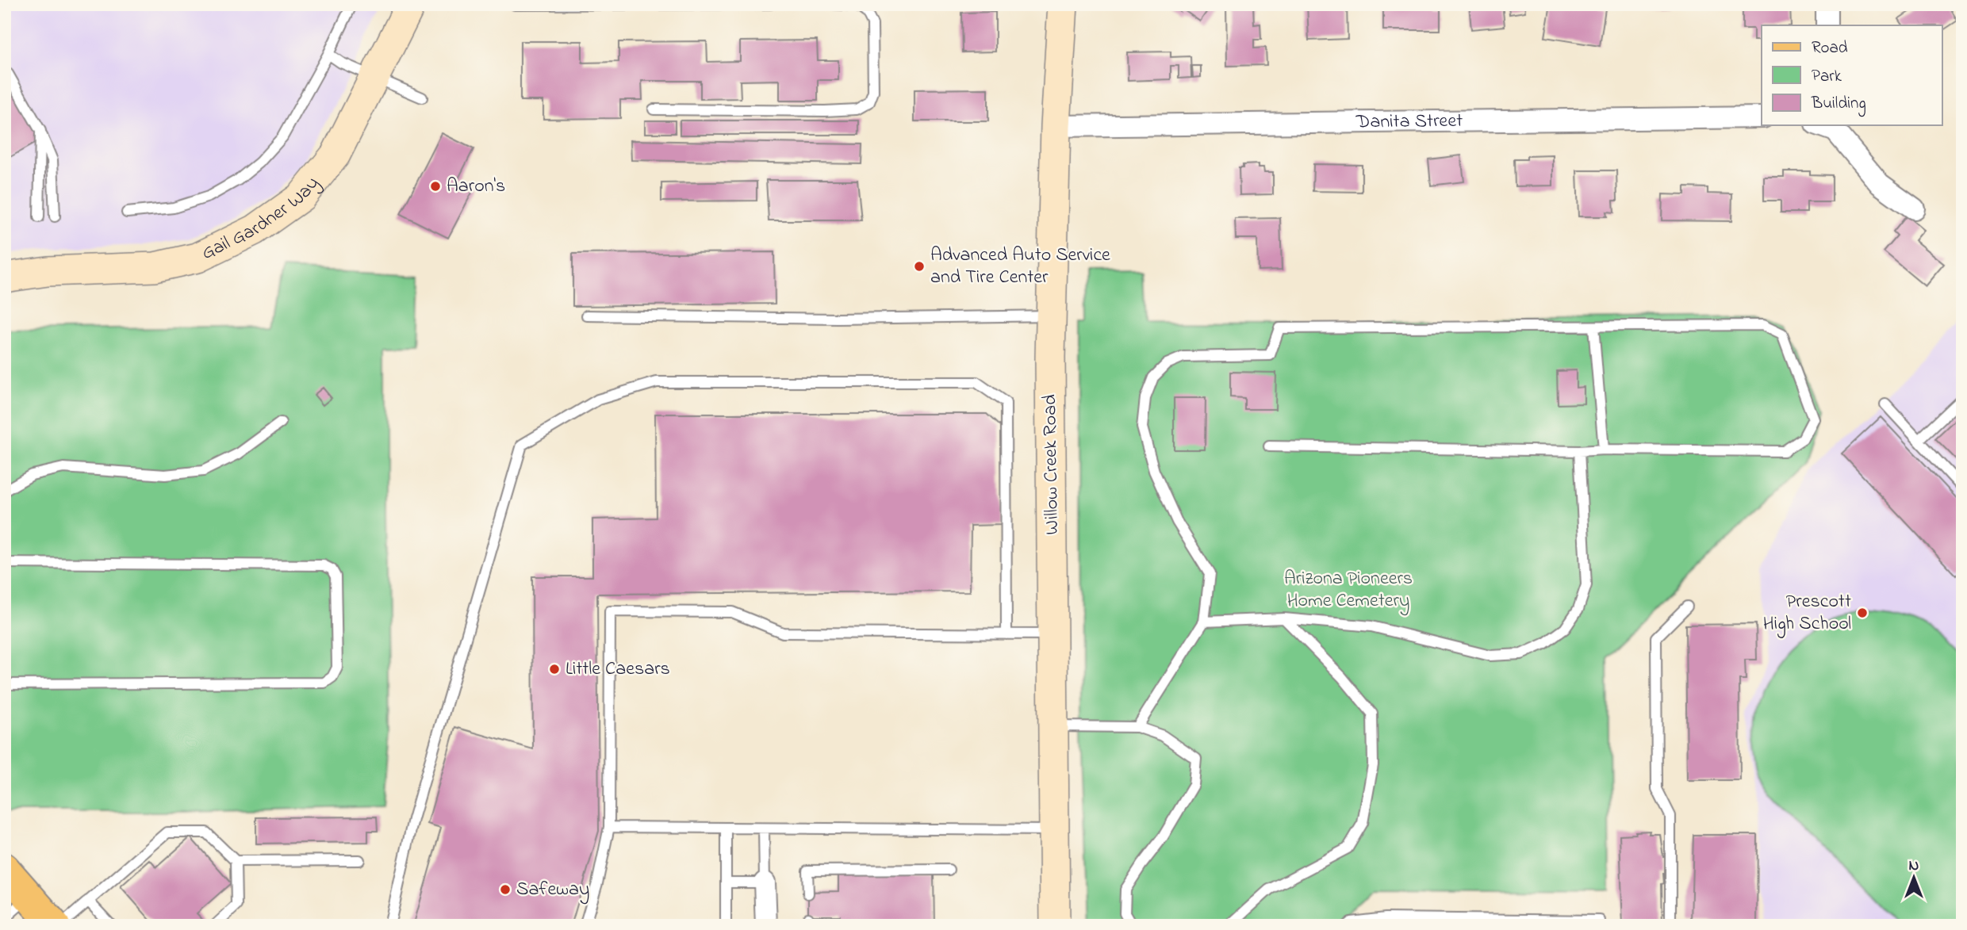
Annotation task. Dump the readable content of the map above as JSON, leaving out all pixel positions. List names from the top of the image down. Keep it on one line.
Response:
{"streets":{"main road":["Gail Gardner Way","Willow Creek Road"],"street":["Danita Street"]},"crossings":[["Danita Street","Willow Creek Road"]],"parks":["Arizona Pioneers Home Cemetery"],"places":["Aaron's","Advanced Auto Service and Tire Center","Prescott High School","Little Caesars","Safeway"],"legend":["Road","Park","Building"],"north":"top"}
